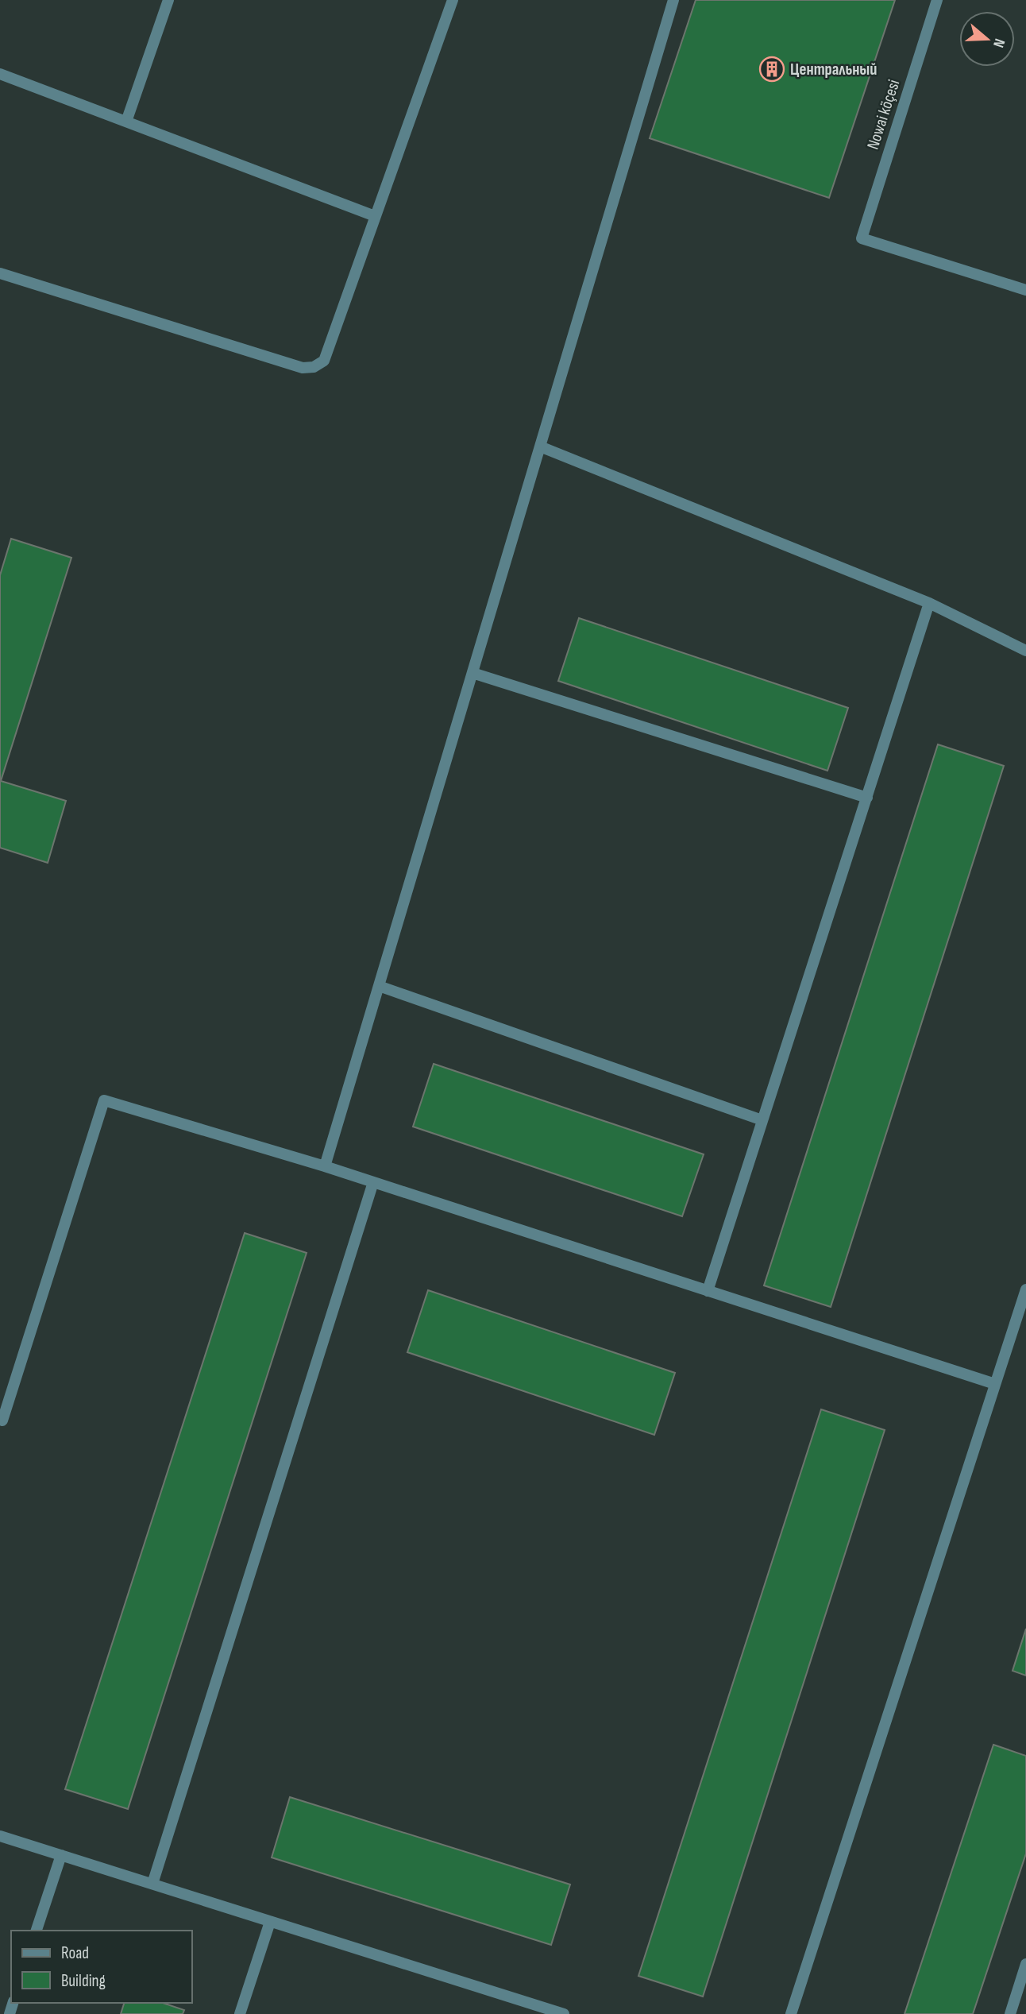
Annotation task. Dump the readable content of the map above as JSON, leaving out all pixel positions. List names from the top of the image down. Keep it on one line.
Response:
{"streets":{"street":["Nowai köçesi"]},"places":{"building":["Центральный"]},"legend":["Road","Building"],"north":"right"}
